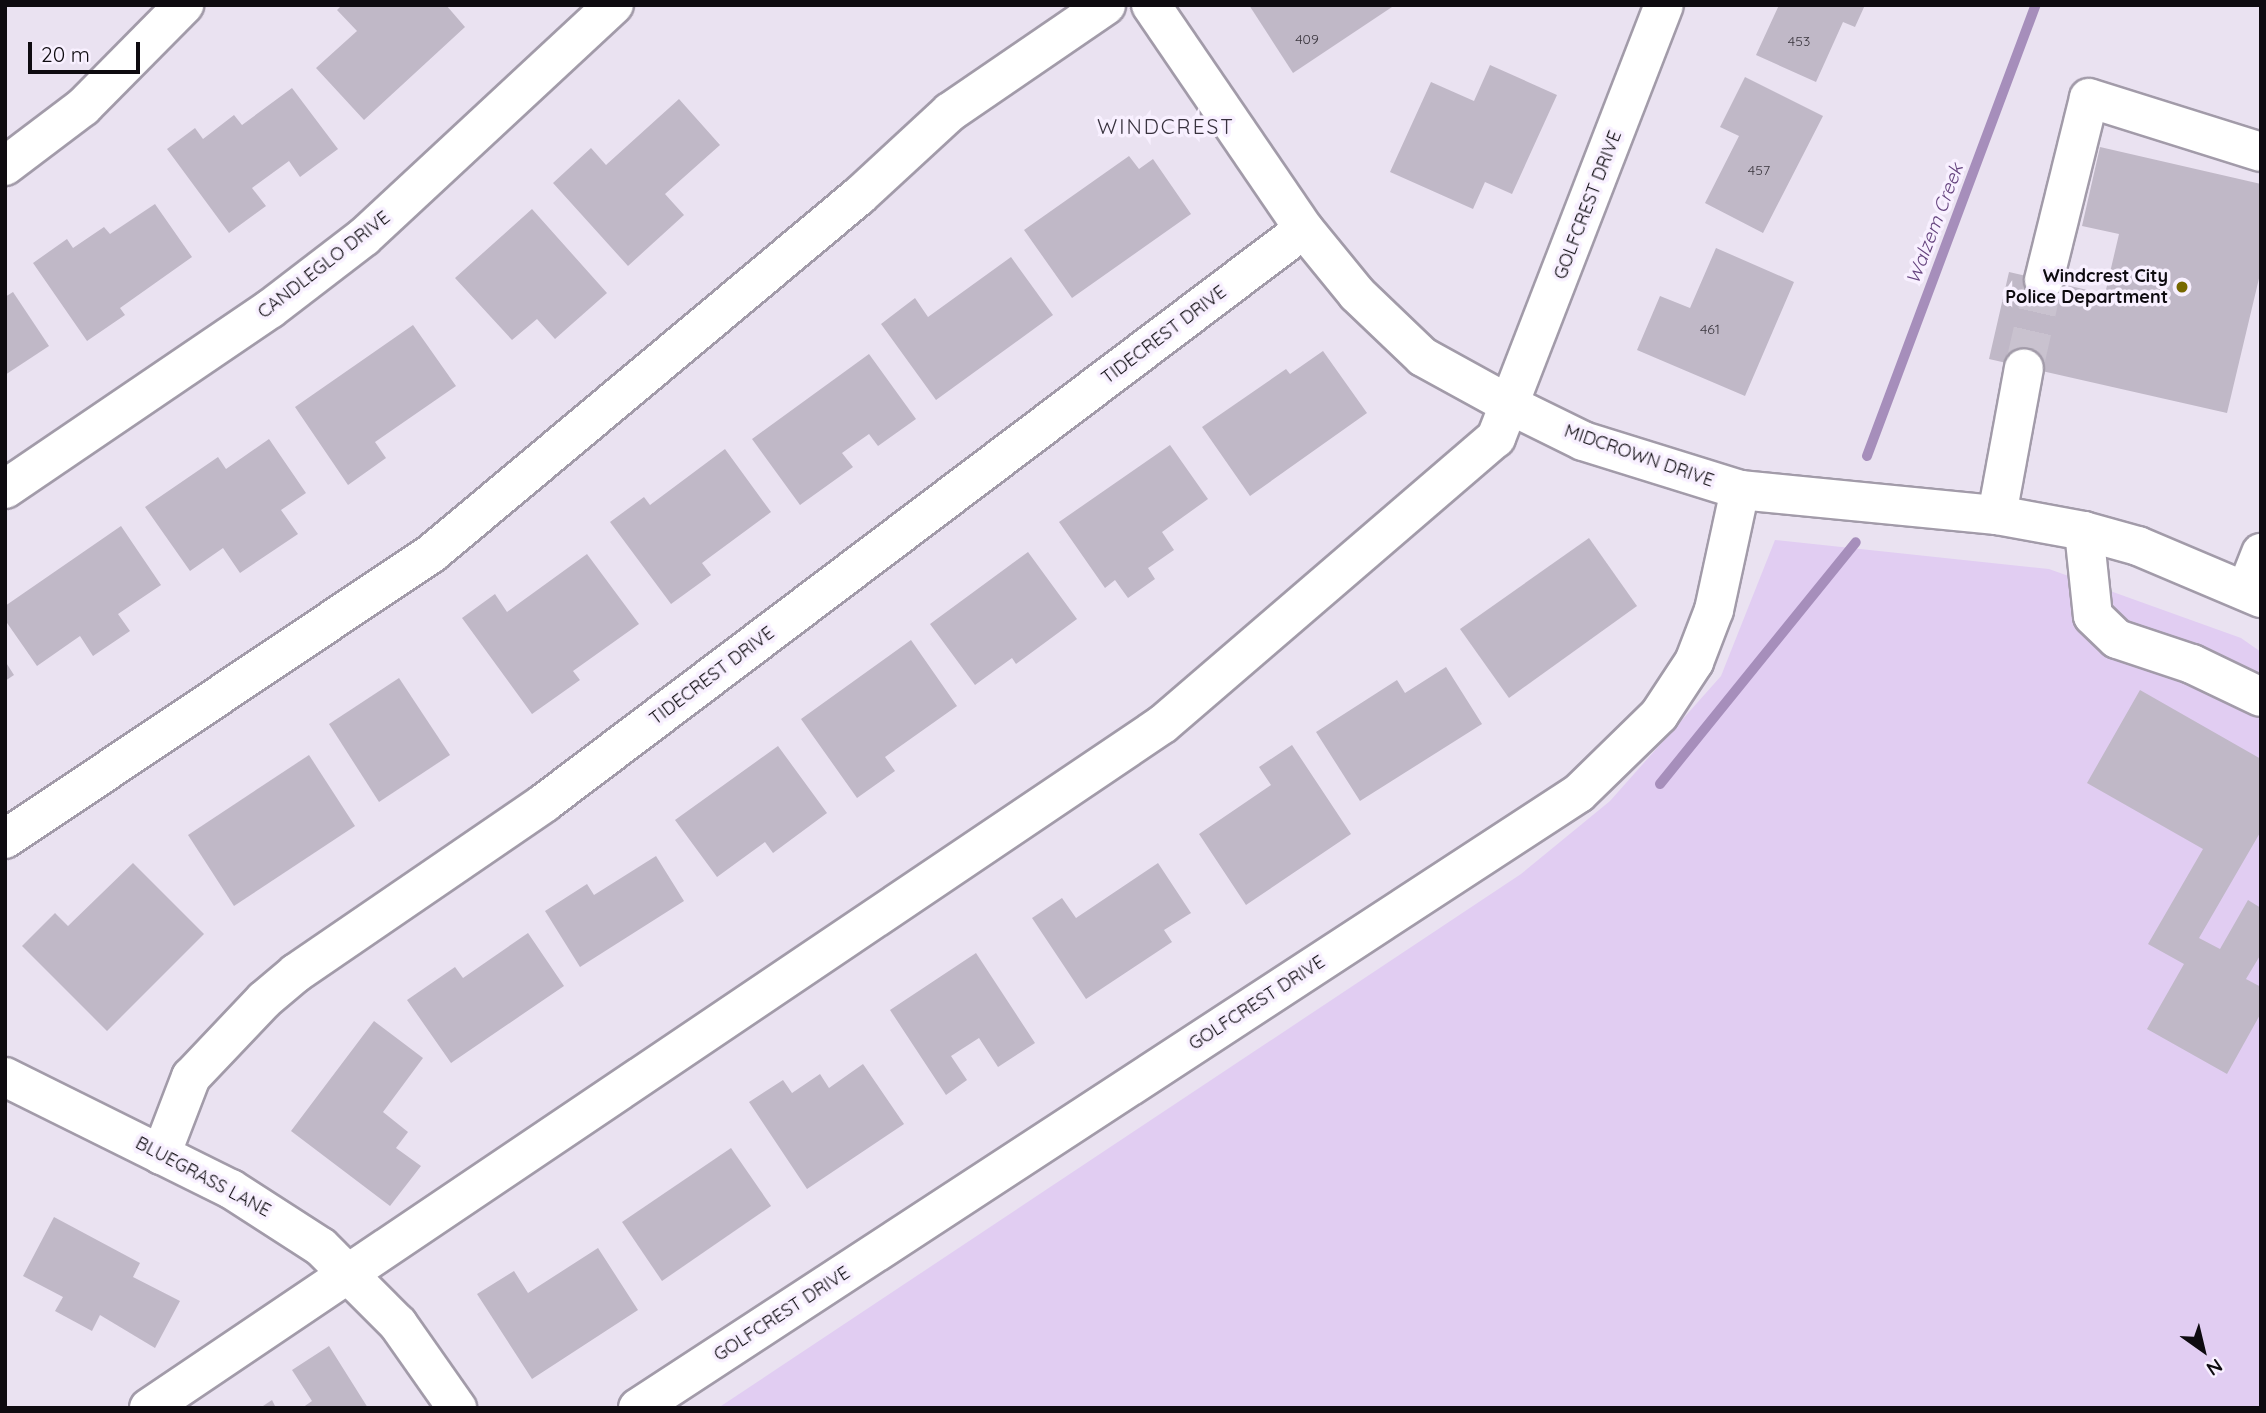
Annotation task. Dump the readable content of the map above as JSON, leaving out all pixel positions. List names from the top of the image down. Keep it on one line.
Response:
{"streets":{"street":["GOLFCREST DRIVE","CANDLEGLO DRIVE","TIDECREST DRIVE","MIDCROWN DRIVE","BLUEGRASS LANE"]},"crossings":[["GOLFCREST DRIVE","MIDCROWN DRIVE"],["GOLFCREST DRIVE","BLUEGRASS LANE"],["TIDECREST DRIVE","MIDCROWN DRIVE"],["TIDECREST DRIVE","BLUEGRASS LANE"]],"districts":["WINDCREST"],"water":["Walzem Creek"],"places":["Windcrest City Police Department"],"house_numbers":["409","453","457","461"],"scale_bar":"20 m","north":"bottom right"}
